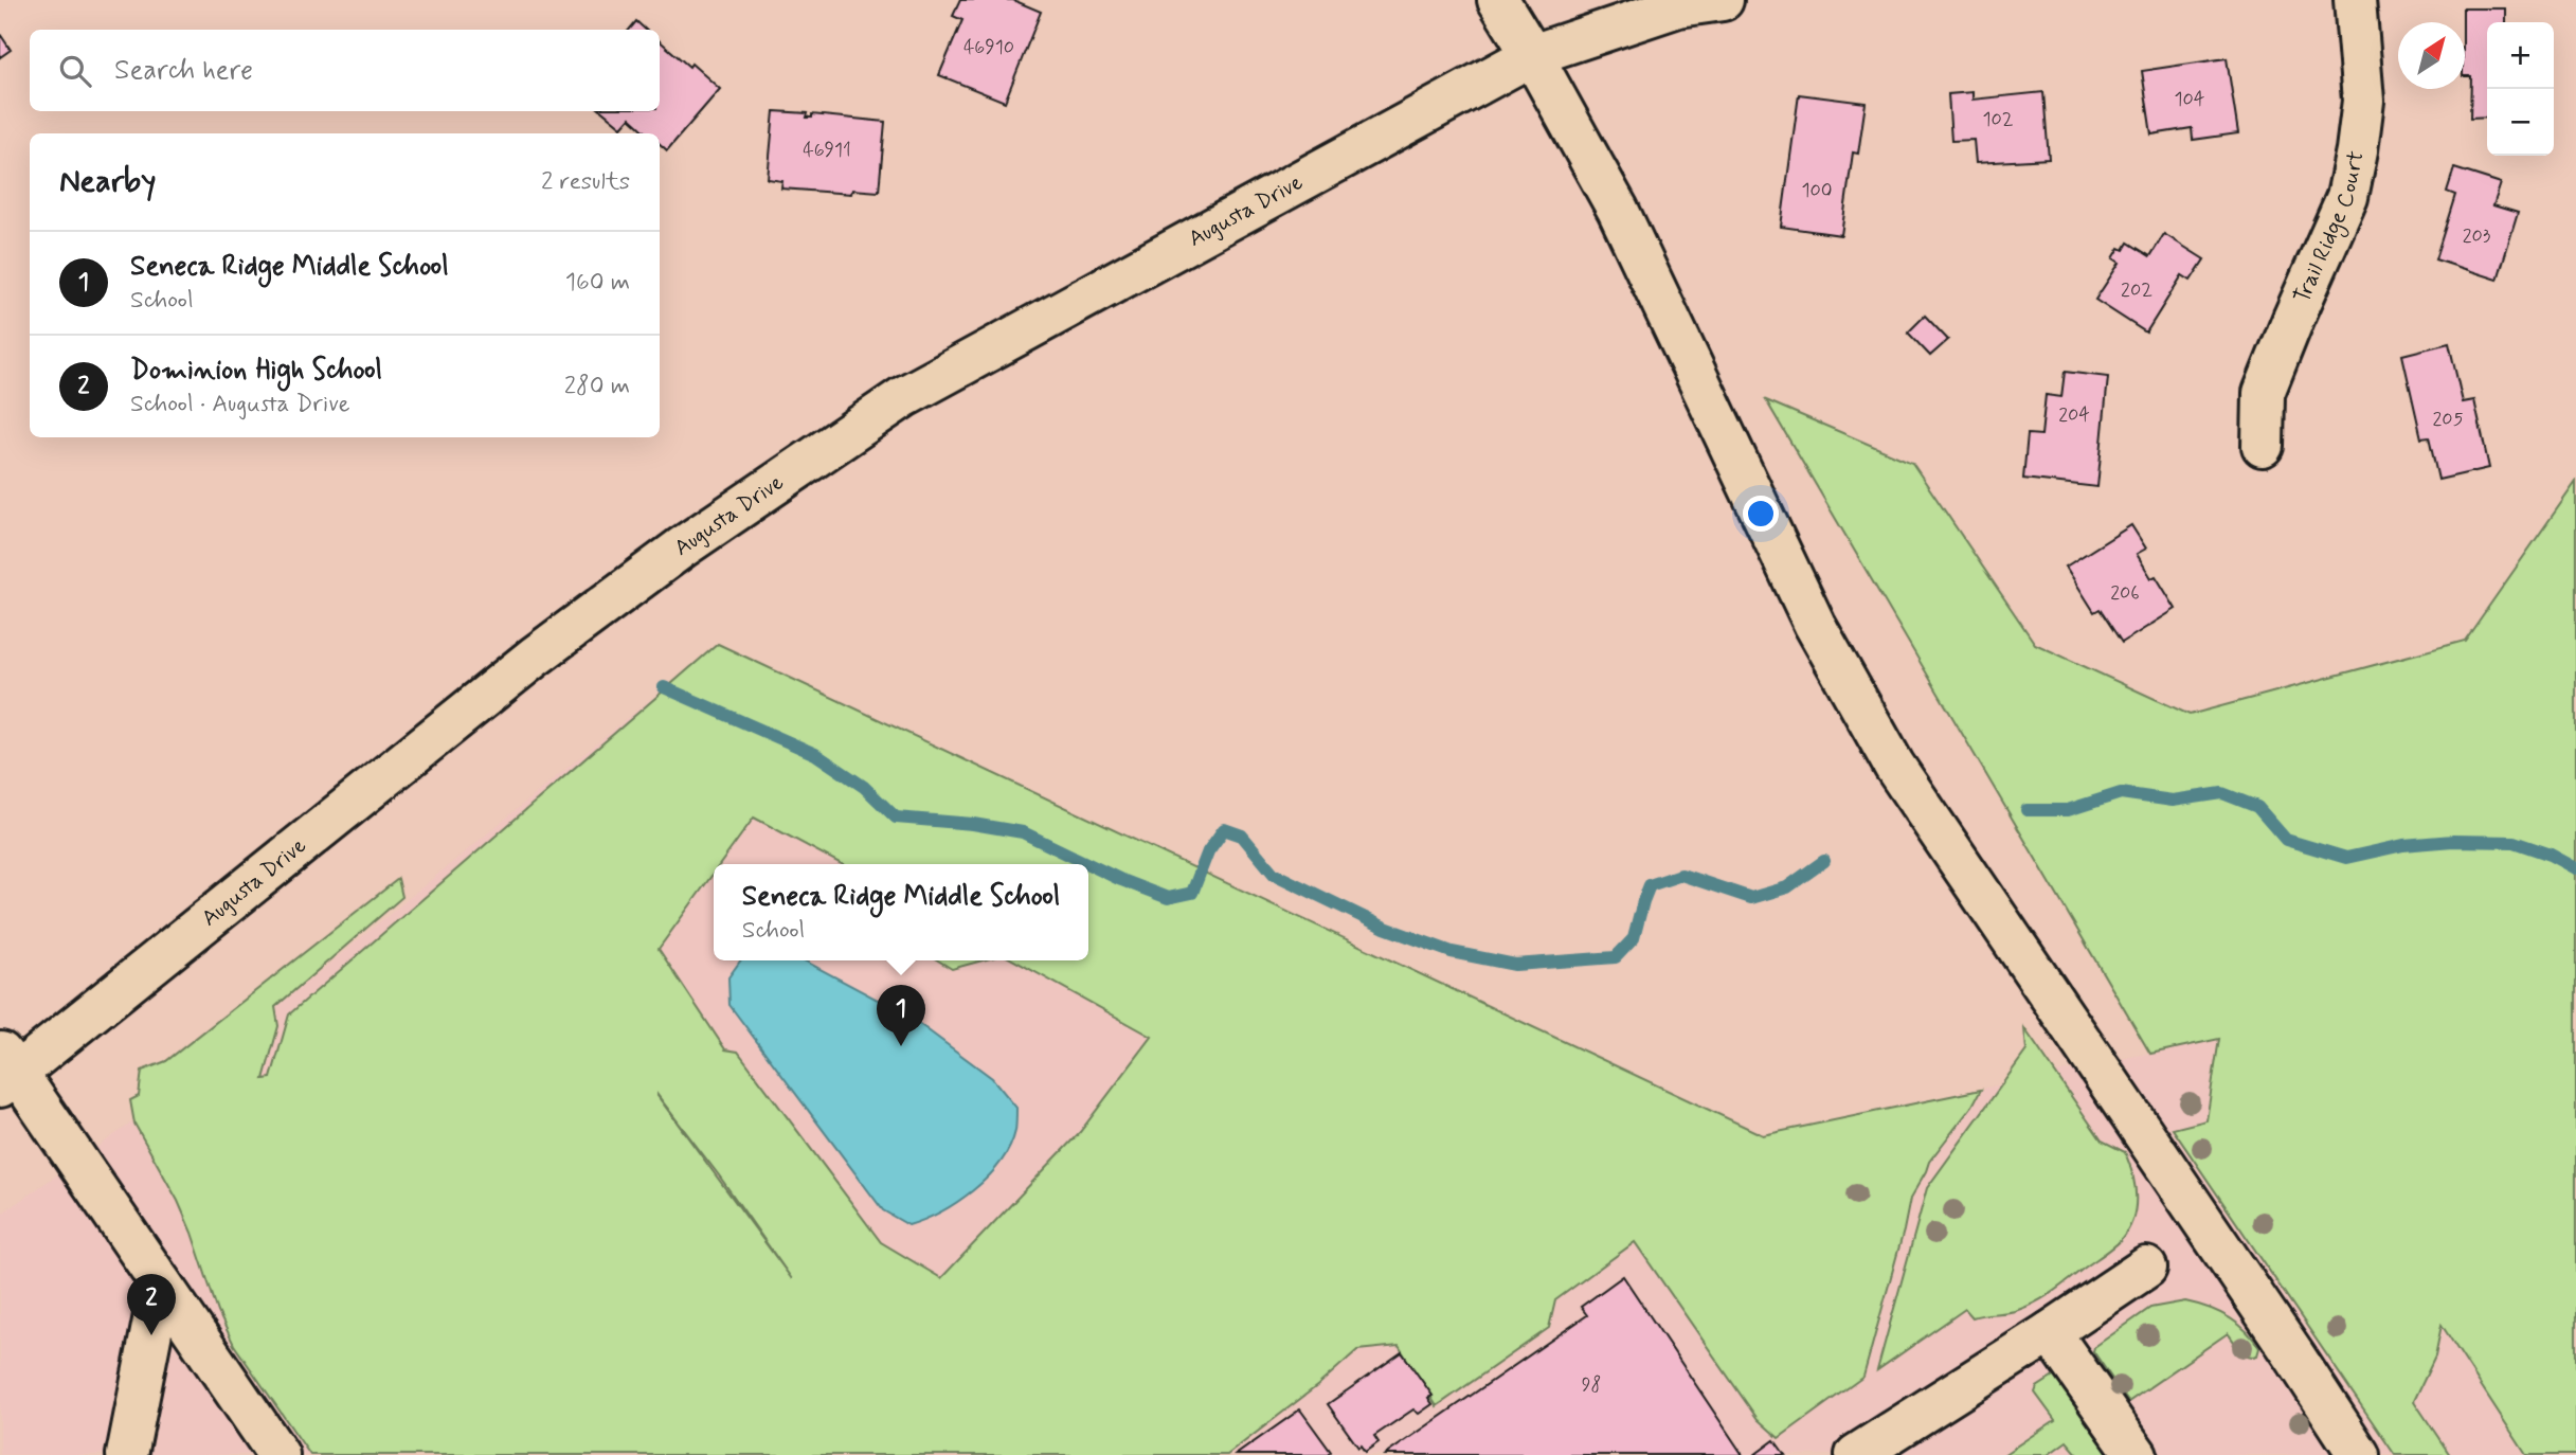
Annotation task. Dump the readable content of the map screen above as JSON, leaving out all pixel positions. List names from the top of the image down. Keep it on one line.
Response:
{"streets":{"street":["Augusta Drive","Trail Ridge Court"]},"house_numbers":["46910","104","102","46911","100","203","202","204","205","206","98"],"north":"top right","page":{"map_buttons":["+","−"],"search":"Search here","heading":["Nearby","2 results"],"list":[{"mark":"1","name":"Seneca Ridge Middle School","note":"School","value":"160 m"},{"mark":"2","name":"Dominion High School","note":"School · Augusta Drive","value":"280 m"}],"popup":["Seneca Ridge Middle School","School"],"pins":["1","2"]}}
